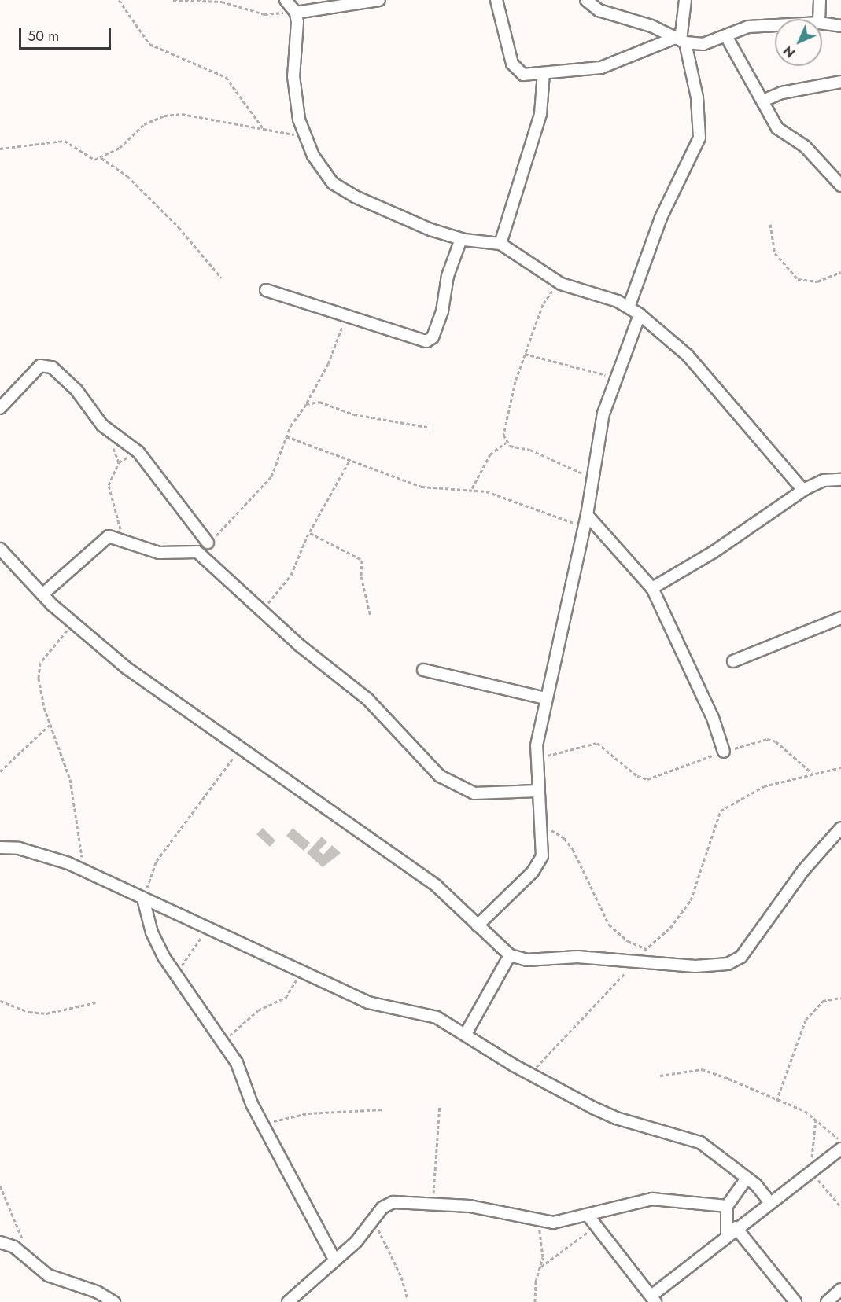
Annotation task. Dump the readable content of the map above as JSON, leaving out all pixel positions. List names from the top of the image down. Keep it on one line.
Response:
{"scale_bar":"50 m","north":"bottom left"}
